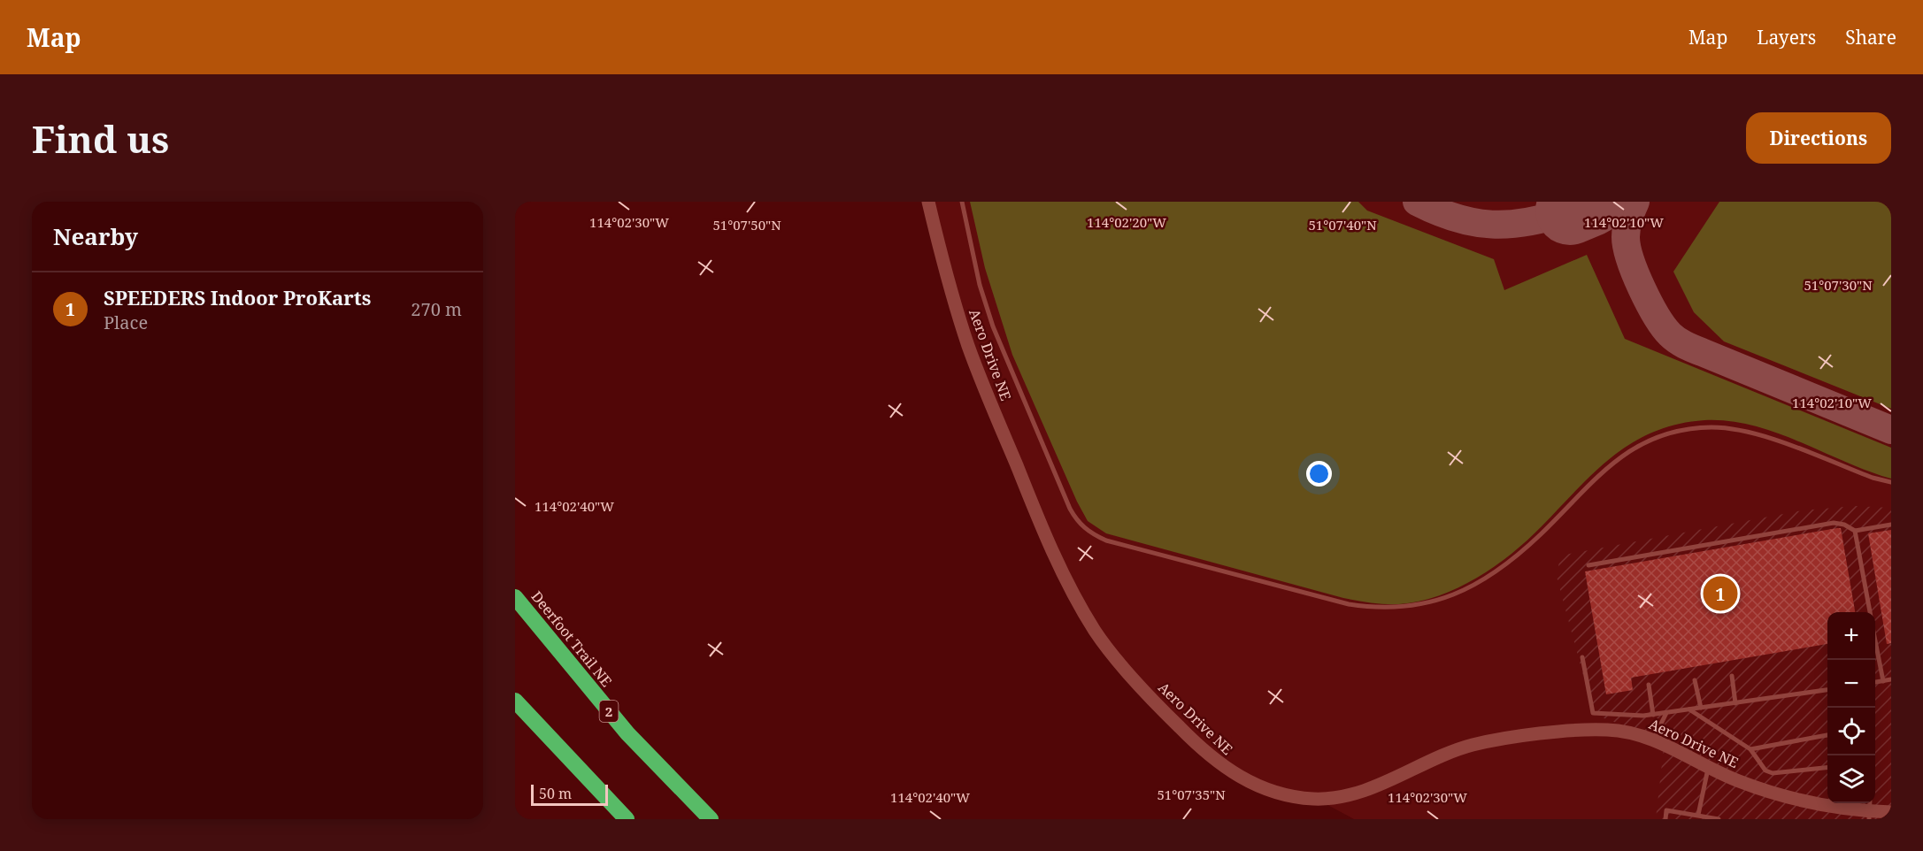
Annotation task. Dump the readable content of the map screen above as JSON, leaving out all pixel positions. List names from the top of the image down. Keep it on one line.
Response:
{"streets":{"highway":["Deerfoot Trail NE","2"],"street":["Aero Drive NE"]},"scale_bar":"50 m","page":{"header":"Map","nav":["Map","Layers","Share"],"buttons":"Directions","title":"Find us","heading":"Nearby","list":[{"mark":"1","name":"SPEEDERS Indoor ProKarts","note":"Place","value":"270 m"}],"pins":"1","map_buttons":["+","−"],"scale":"50 m"},"coordinates":["114°02'30\"W","114°02'20\"W","114°02'10\"W","51°07'50\"N","51°07'40\"N","51°07'30\"N","114°02'40\"W","51°07'35\"N"]}
